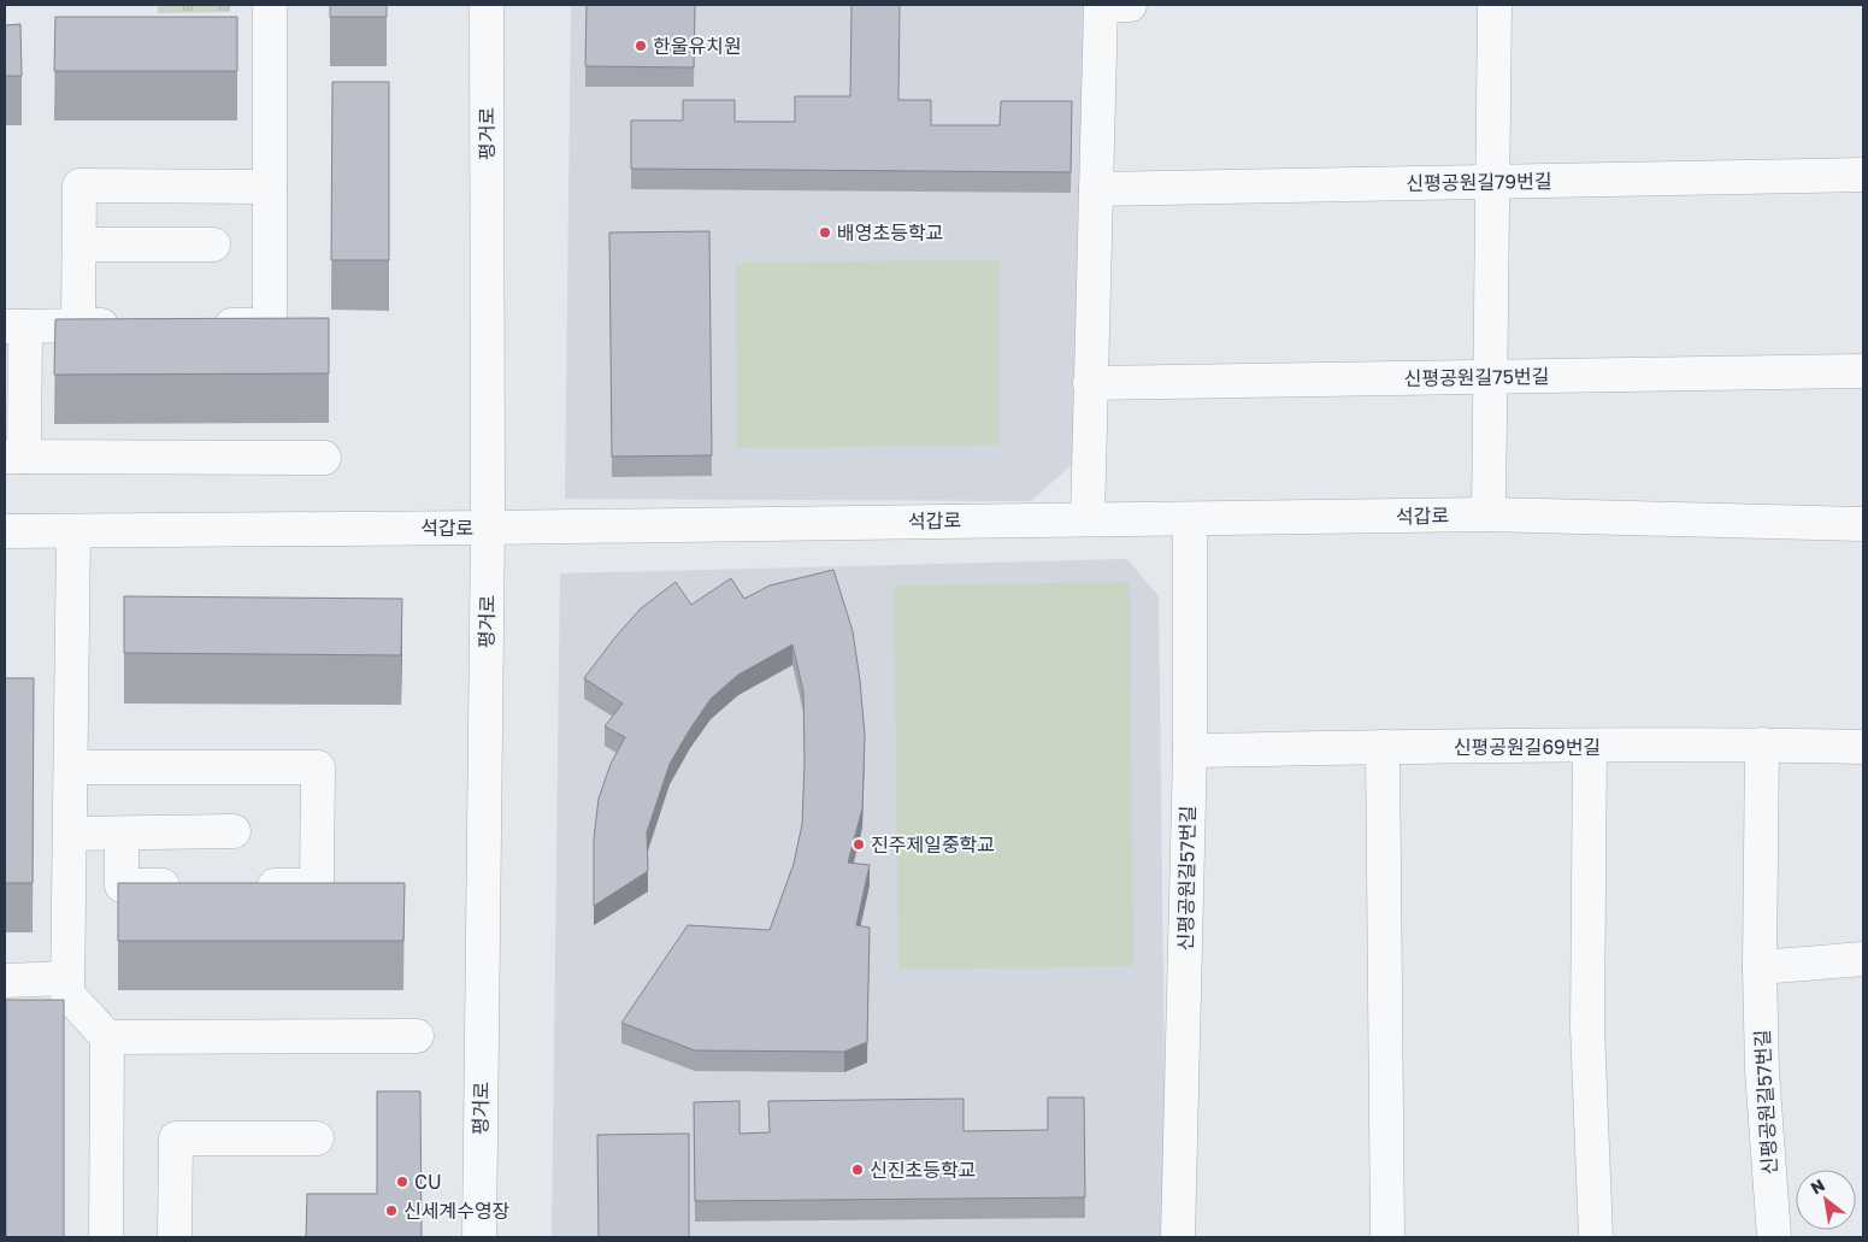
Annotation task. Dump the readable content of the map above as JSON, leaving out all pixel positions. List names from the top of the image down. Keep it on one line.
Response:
{"streets":{"street":["평거로","신평공원길79번길","신평공원길75번길","석갑로","신평공원길69번길","신평공원길57번길"]},"crossings":[["평거로","석갑로"],["석갑로","신평공원길57번길"],["신평공원길69번길","신평공원길57번길"]],"places":["한울유치원","배영초등학교","진주제일중학교","신진초등학교","CU","신세계수영장"],"north":"top left"}
